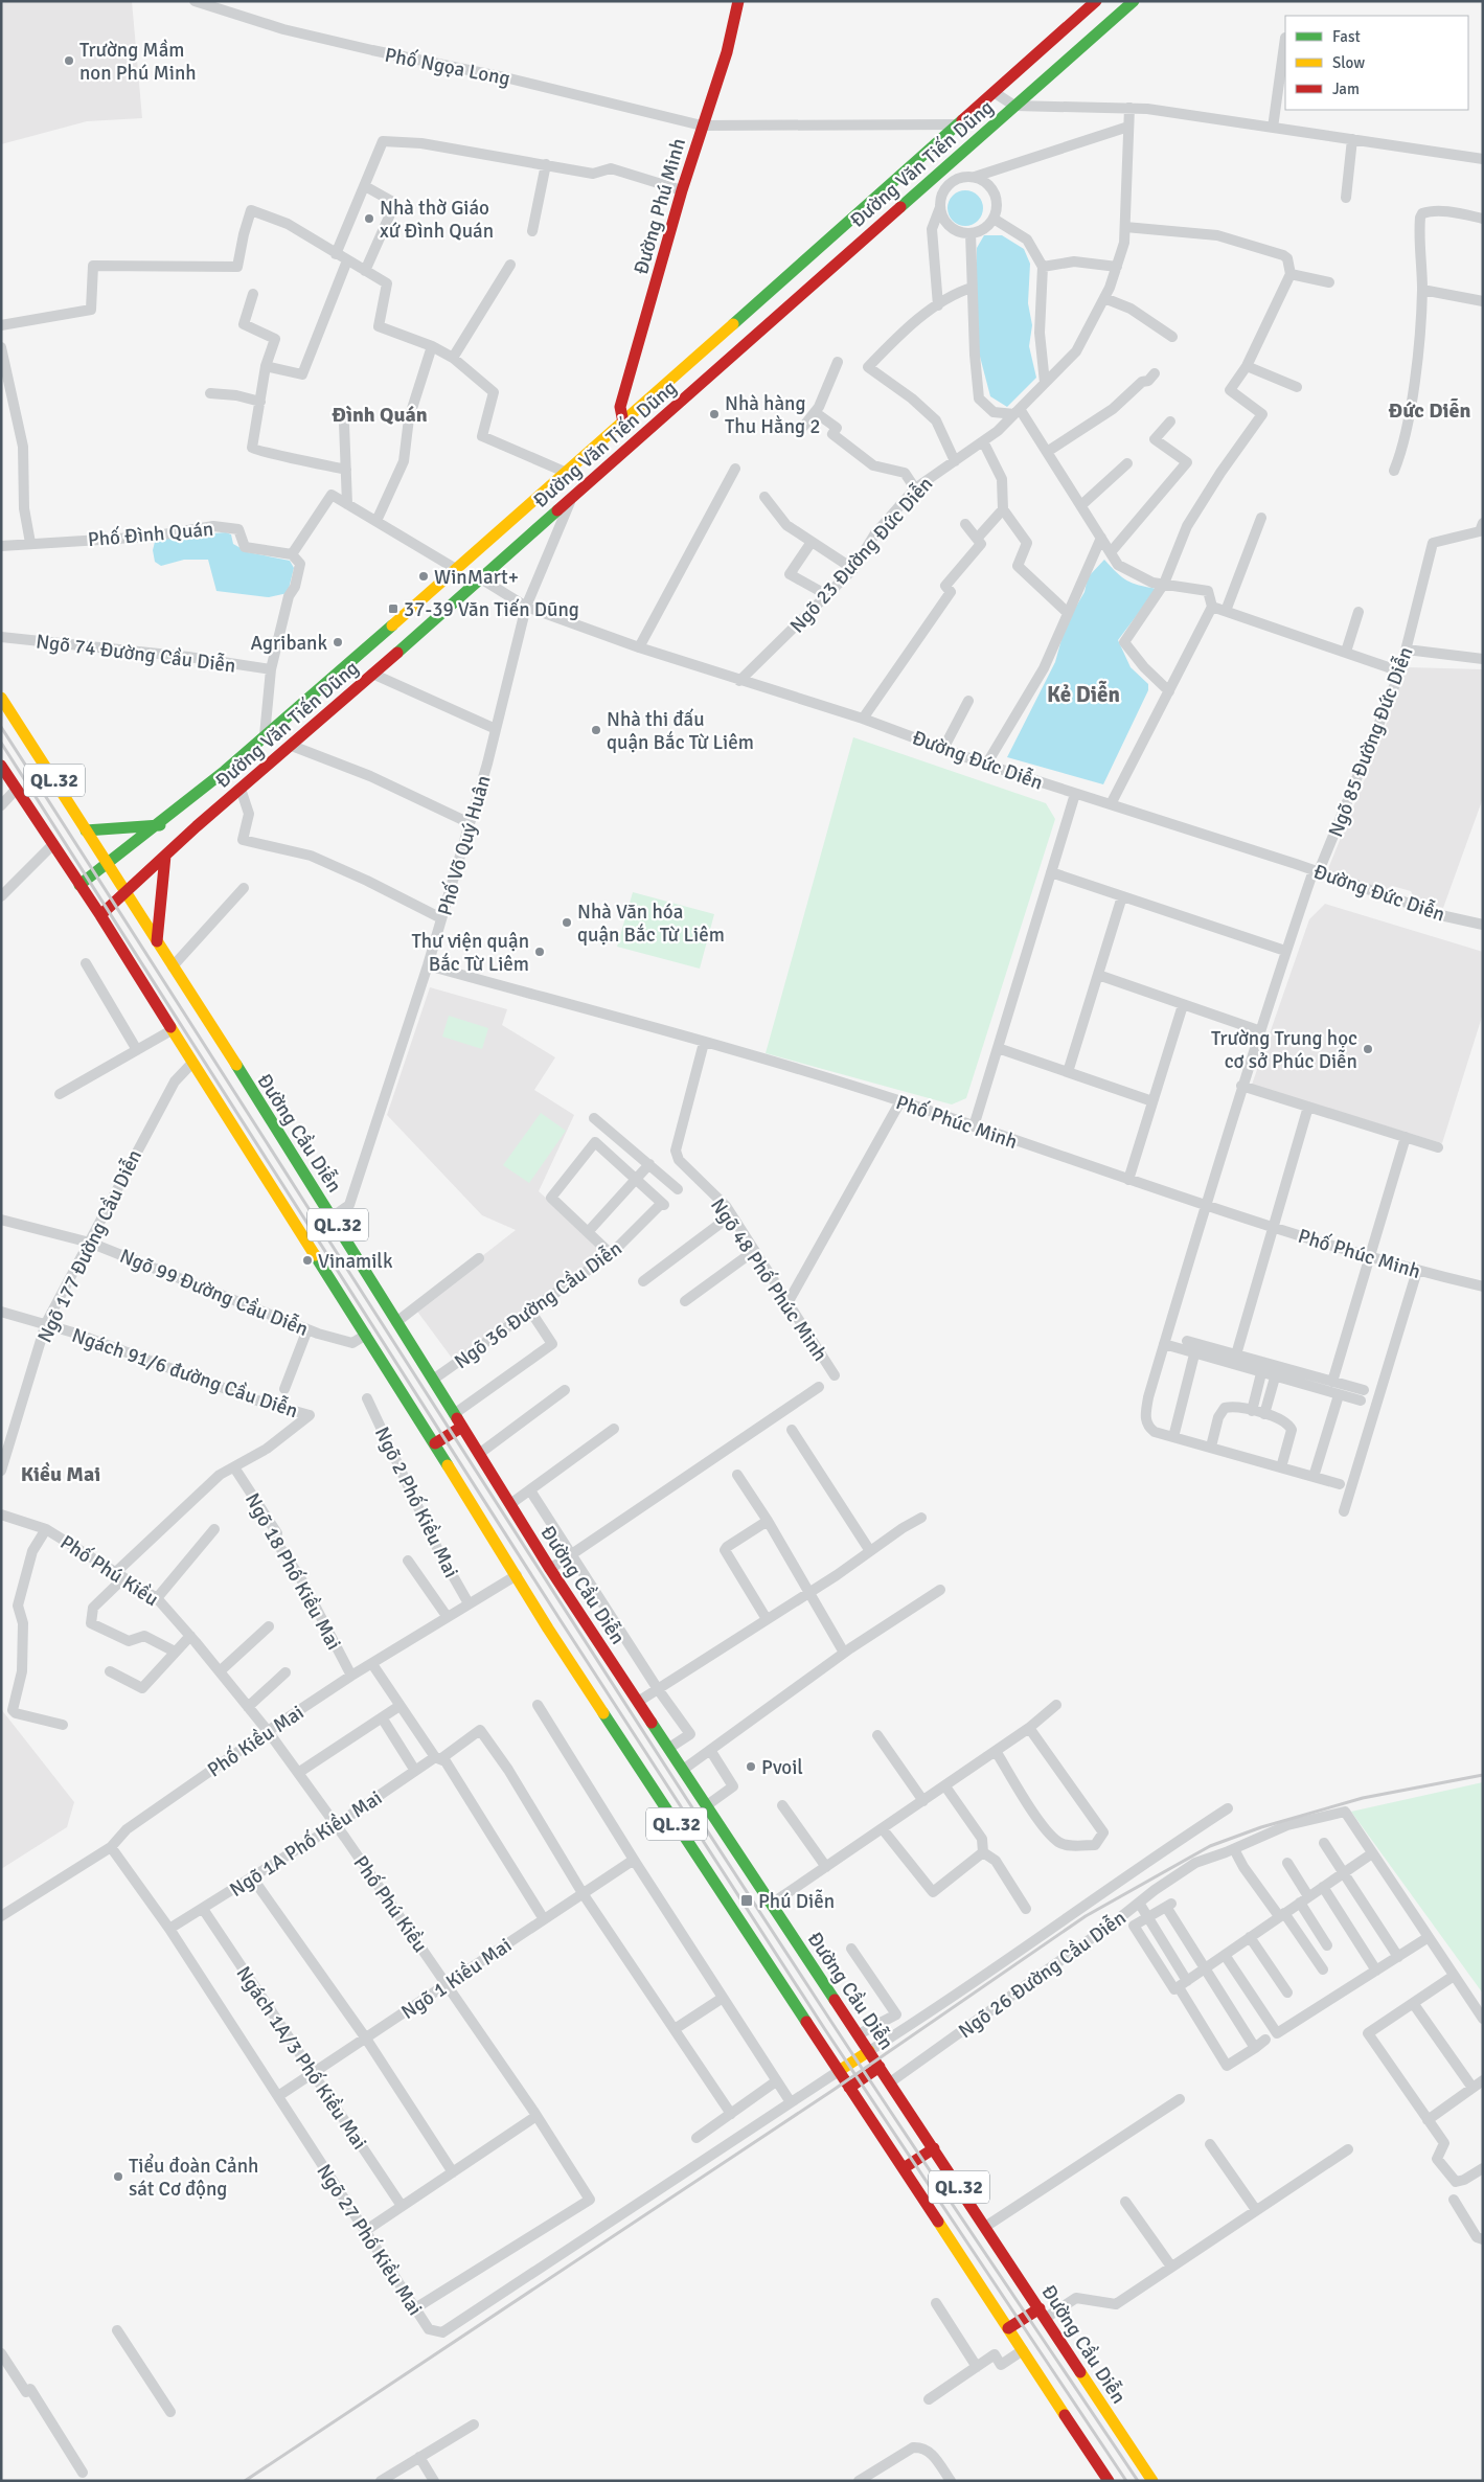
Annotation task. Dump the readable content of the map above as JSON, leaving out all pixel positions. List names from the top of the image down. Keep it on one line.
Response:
{"streets":{"main road":["Đường Văn Tiến Dũng","Đường Phú Minh","QL.32","Đường Cầu Diễn"],"street":["Phố Ngọa Long","Phố Đình Quán","Ngõ 23 Đường Đức Diễn","Ngõ 74 Đường Cầu Diễn","Ngõ 85 Đường Đức Diễn","Đường Đức Diễn","Phố Võ Quý Huân","Phố Phúc Minh","Ngõ 177 Đường Cầu Diễn","Ngõ 48 Phố Phúc Minh","Ngõ 99 Đường Cầu Diễn","Ngõ 36 Đường Cầu Diễn","Ngách 91/6 đường Cầu Diễn","Ngõ 2 Phố Kiều Mai","Phố Phú Kiều","Ngõ 18 Phố Kiều Mai","Phố Kiều Mai","Ngõ 1A Phố Kiều Mai","Ngõ 26 Đường Cầu Diễn","Ngõ 1 Kiều Mai","Ngách 1A/3 Phố Kiều Mai","Ngõ 27 Phố Kiều Mai"]},"crossings":[["Phố Ngọa Long","Đường Văn Tiến Dũng"],["Phố Ngọa Long","Đường Phú Minh"],["Đường Văn Tiến Dũng","Đường Phú Minh"],["Đường Văn Tiến Dũng","Đường Đức Diễn"],["Đường Văn Tiến Dũng","QL.32"],["Đường Văn Tiến Dũng","Phố Võ Quý Huân"],["Đường Văn Tiến Dũng","Đường Cầu Diễn"],["Ngõ 23 Đường Đức Diễn","Đường Đức Diễn"],["Ngõ 85 Đường Đức Diễn","Đường Đức Diễn"],["Ngõ 85 Đường Đức Diễn","Phố Phúc Minh"],["Đường Đức Diễn","Phố Võ Quý Huân"],["QL.32","Ngõ 177 Đường Cầu Diễn"],["QL.32","Ngõ 99 Đường Cầu Diễn"],["QL.32","Phố Kiều Mai"],["QL.32","Ngõ 27 Phố Kiều Mai"],["Phố Võ Quý Huân","Phố Phúc Minh"],["Phố Võ Quý Huân","Đường Cầu Diễn"],["Phố Phúc Minh","Ngõ 48 Phố Phúc Minh"],["Đường Cầu Diễn","Ngõ 36 Đường Cầu Diễn"],["Đường Cầu Diễn","Ngõ 26 Đường Cầu Diễn"],["Ngõ 177 Đường Cầu Diễn","Ngõ 99 Đường Cầu Diễn"],["Ngõ 177 Đường Cầu Diễn","Ngách 91/6 đường Cầu Diễn"],["Ngách 91/6 đường Cầu Diễn","Ngõ 18 Phố Kiều Mai"],["Ngõ 2 Phố Kiều Mai","Phố Kiều Mai"],["Phố Phú Kiều","Phố Kiều Mai"],["Phố Phú Kiều","Ngõ 1A Phố Kiều Mai"],["Phố Phú Kiều","Ngõ 1 Kiều Mai"],["Phố Phú Kiều","Ngõ 27 Phố Kiều Mai"],["Ngõ 18 Phố Kiều Mai","Phố Kiều Mai"],["Phố Kiều Mai","Ngõ 27 Phố Kiều Mai"],["Ngõ 1A Phố Kiều Mai","Ngõ 1 Kiều Mai"],["Ngõ 1A Phố Kiều Mai","Ngách 1A/3 Phố Kiều Mai"],["Ngõ 1A Phố Kiều Mai","Ngõ 27 Phố Kiều Mai"],["Ngõ 1 Kiều Mai","Ngách 1A/3 Phố Kiều Mai"],["Ngõ 1 Kiều Mai","Ngõ 27 Phố Kiều Mai"]],"districts":["Đức Diễn","Đình Quán","Kẻ Diễn","Kiều Mai"],"places":{"other":["Trường Mầm non Phú Minh","Nhà thờ Giáo xứ Đình Quán","Nhà hàng Thu Hằng 2","WinMart+","Agribank","Nhà thi đấu quận Bắc Từ Liêm","Nhà Văn hóa quận Bắc Từ Liêm","Thư viện quận Bắc Từ Liêm","Trường Trung học cơ sở Phúc Diễn","Vinamilk","Pvoil","Tiểu đoàn Cảnh sát Cơ động"],"transit":["37-39 Văn Tiến Dũng","Phú Diễn"]},"legend":["Fast","Slow","Jam"]}
